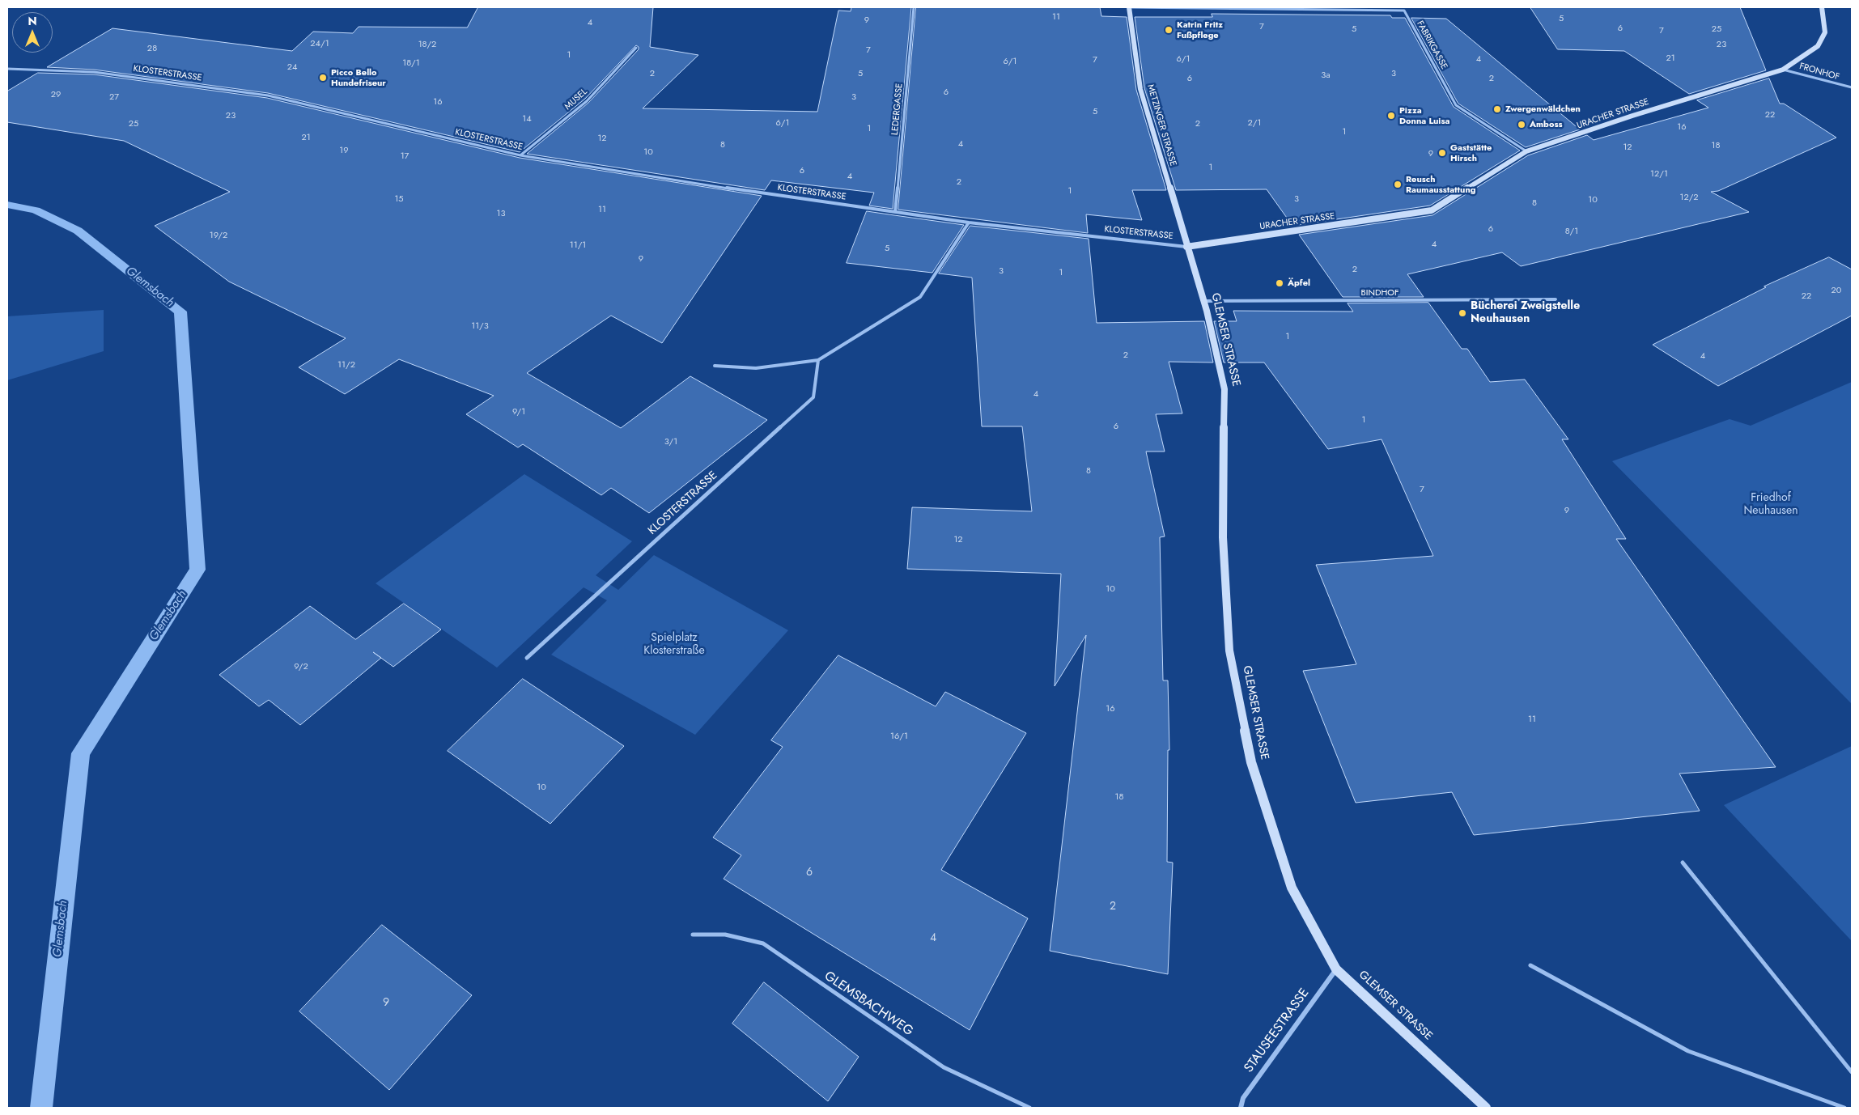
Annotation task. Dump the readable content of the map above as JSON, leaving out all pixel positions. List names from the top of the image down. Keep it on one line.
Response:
{"streets":{"street":["FABRIKGASSE","FRONHOF","KLOSTERSTRASSE","MUSEL","LEDERGASSE","URACHER STRASSE","METZINGER STRASSE","BINDHOF","GLEMSER STRASSE","STAUSEESTRASSE"],"lane":["GLEMSBACHWEG"]},"crossings":[["FABRIKGASSE","URACHER STRASSE"],["FABRIKGASSE","METZINGER STRASSE"],["FRONHOF","URACHER STRASSE"],["KLOSTERSTRASSE","MUSEL"],["KLOSTERSTRASSE","LEDERGASSE"],["KLOSTERSTRASSE","URACHER STRASSE"],["KLOSTERSTRASSE","METZINGER STRASSE"],["KLOSTERSTRASSE","GLEMSER STRASSE"],["URACHER STRASSE","METZINGER STRASSE"],["URACHER STRASSE","GLEMSER STRASSE"],["METZINGER STRASSE","GLEMSER STRASSE"],["BINDHOF","GLEMSER STRASSE"],["GLEMSER STRASSE","STAUSEESTRASSE"]],"water":["Glemsbach"],"parks":["Friedhof Neuhausen","Spielplatz Klosterstraße"],"places":["Katrin Fritz Fußpflege","Picco Bello Hundefriseur","Zwergenwäldchen","Pizza Donna Luisa","Amboss","Gaststätte Hirsch","Reusch Raumausstattung","Äpfel","Bücherei Zweigstelle Neuhausen"],"house_numbers":["11","5","9","4","7","6","5","25","7","24/1","18/2","23","28","7","1","21","6/1","4","7","6/1","18/1","24","2","5","3","3a","6","2","6","29","27","3","16","5","22","23","14","6/1","2/1","25","2","16","1","1","21","12","4","8","18","12","19","10","9","17","1","6","12/1","4","2","1","12/2","15","3","10","8","11","13","6","8/1","19/2","4","11/1","5","9","2","3","1","20","22","11/3","1","2","4","11/2","4","9/1","1","6","3/1","8","7","9","12","10","9/2","16","11","16/1","10","18","6","2","4","9"],"north":"top"}
